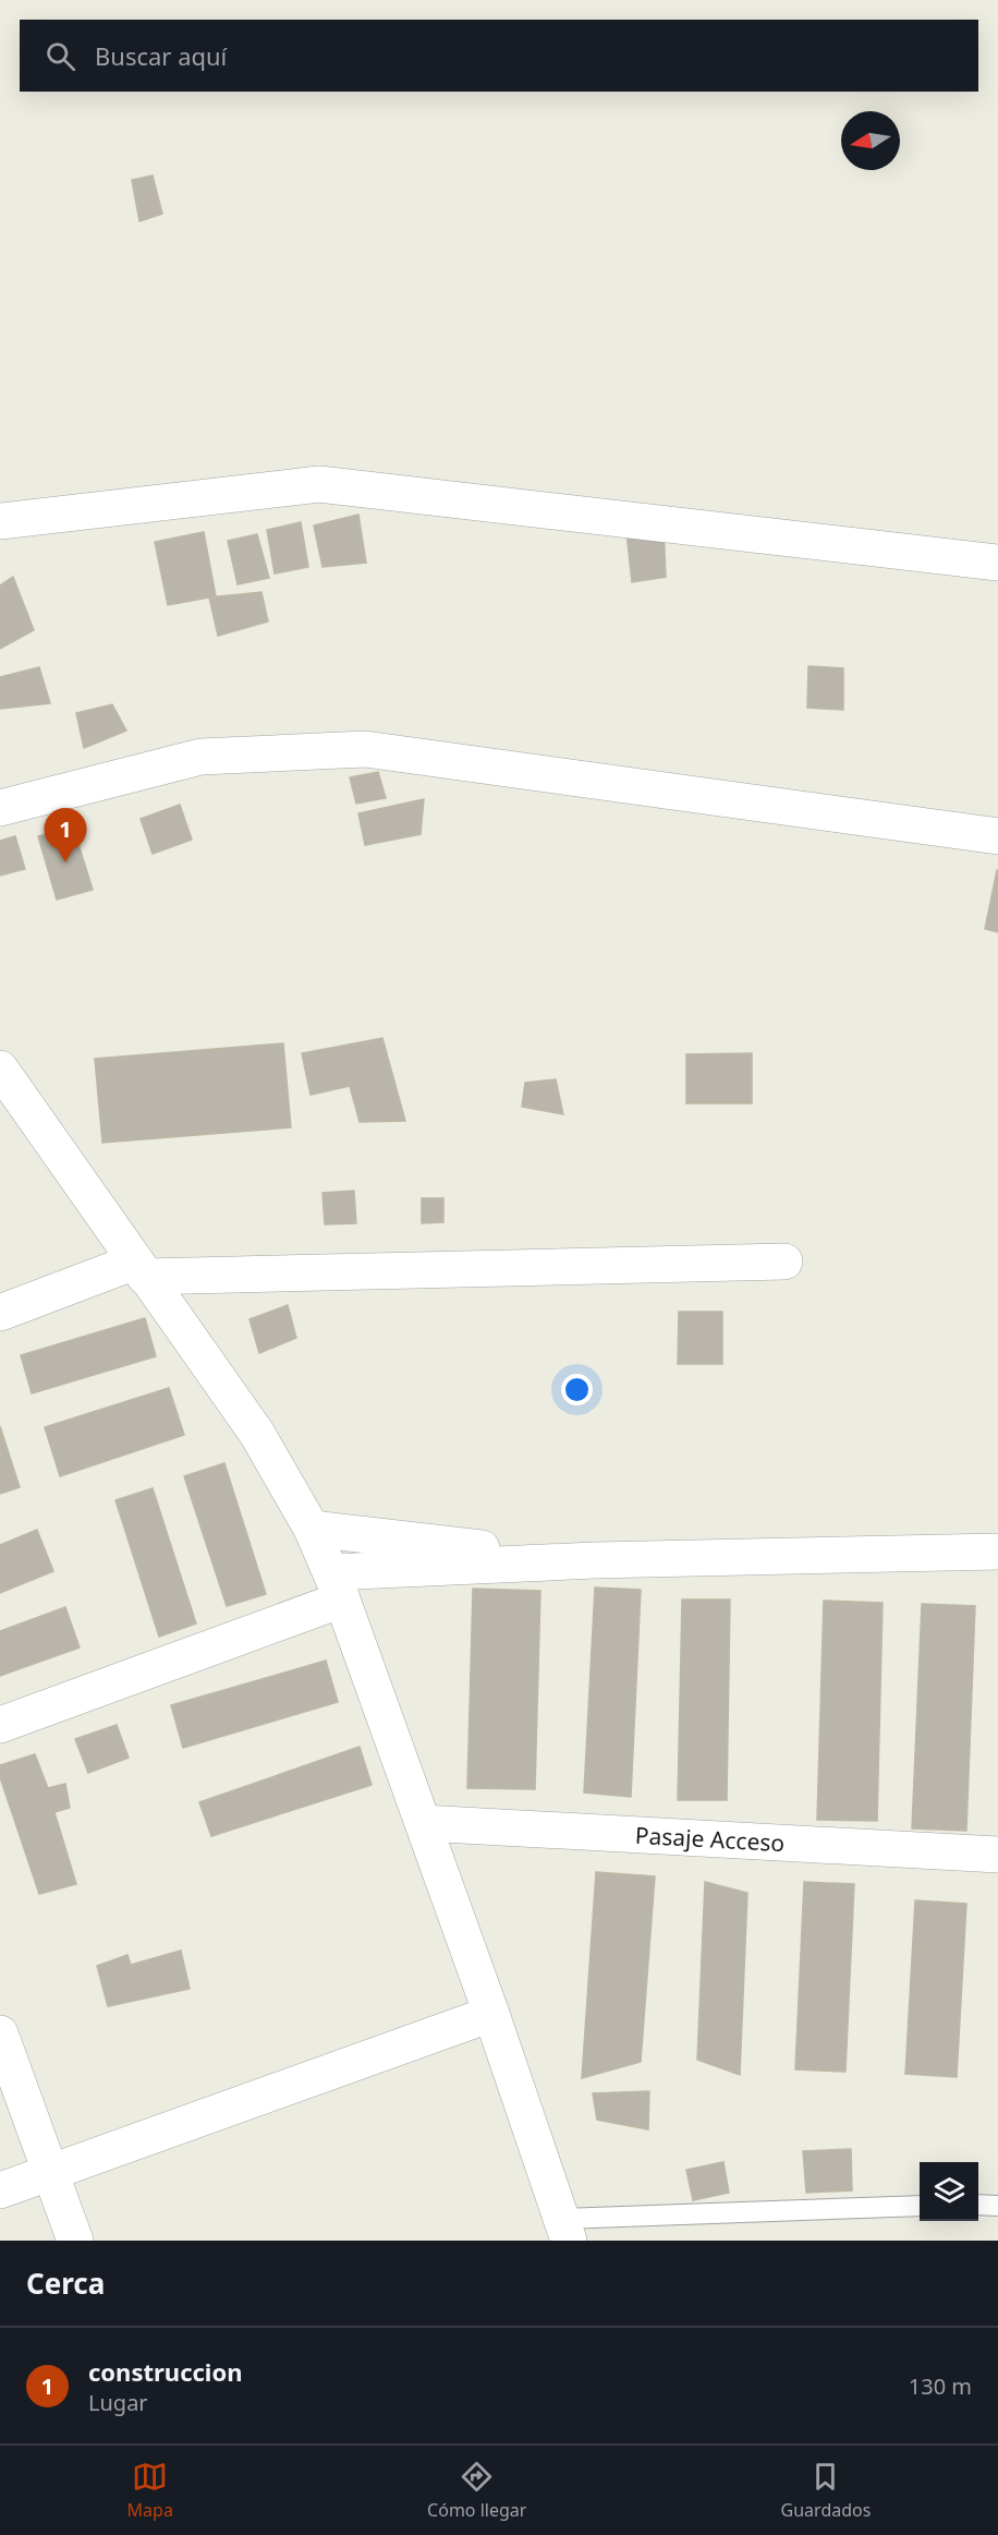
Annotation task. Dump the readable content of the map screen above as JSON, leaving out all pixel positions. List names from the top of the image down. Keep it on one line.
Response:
{"streets":{"street":["Pasaje Acceso"]},"north":"left","page":{"search":"Buscar aquí","pins":"1","heading":"Cerca","list":[{"mark":"1","name":"construccion","note":"Lugar","value":"130 m"}],"nav":["Mapa","Cómo llegar","Guardados"]}}
